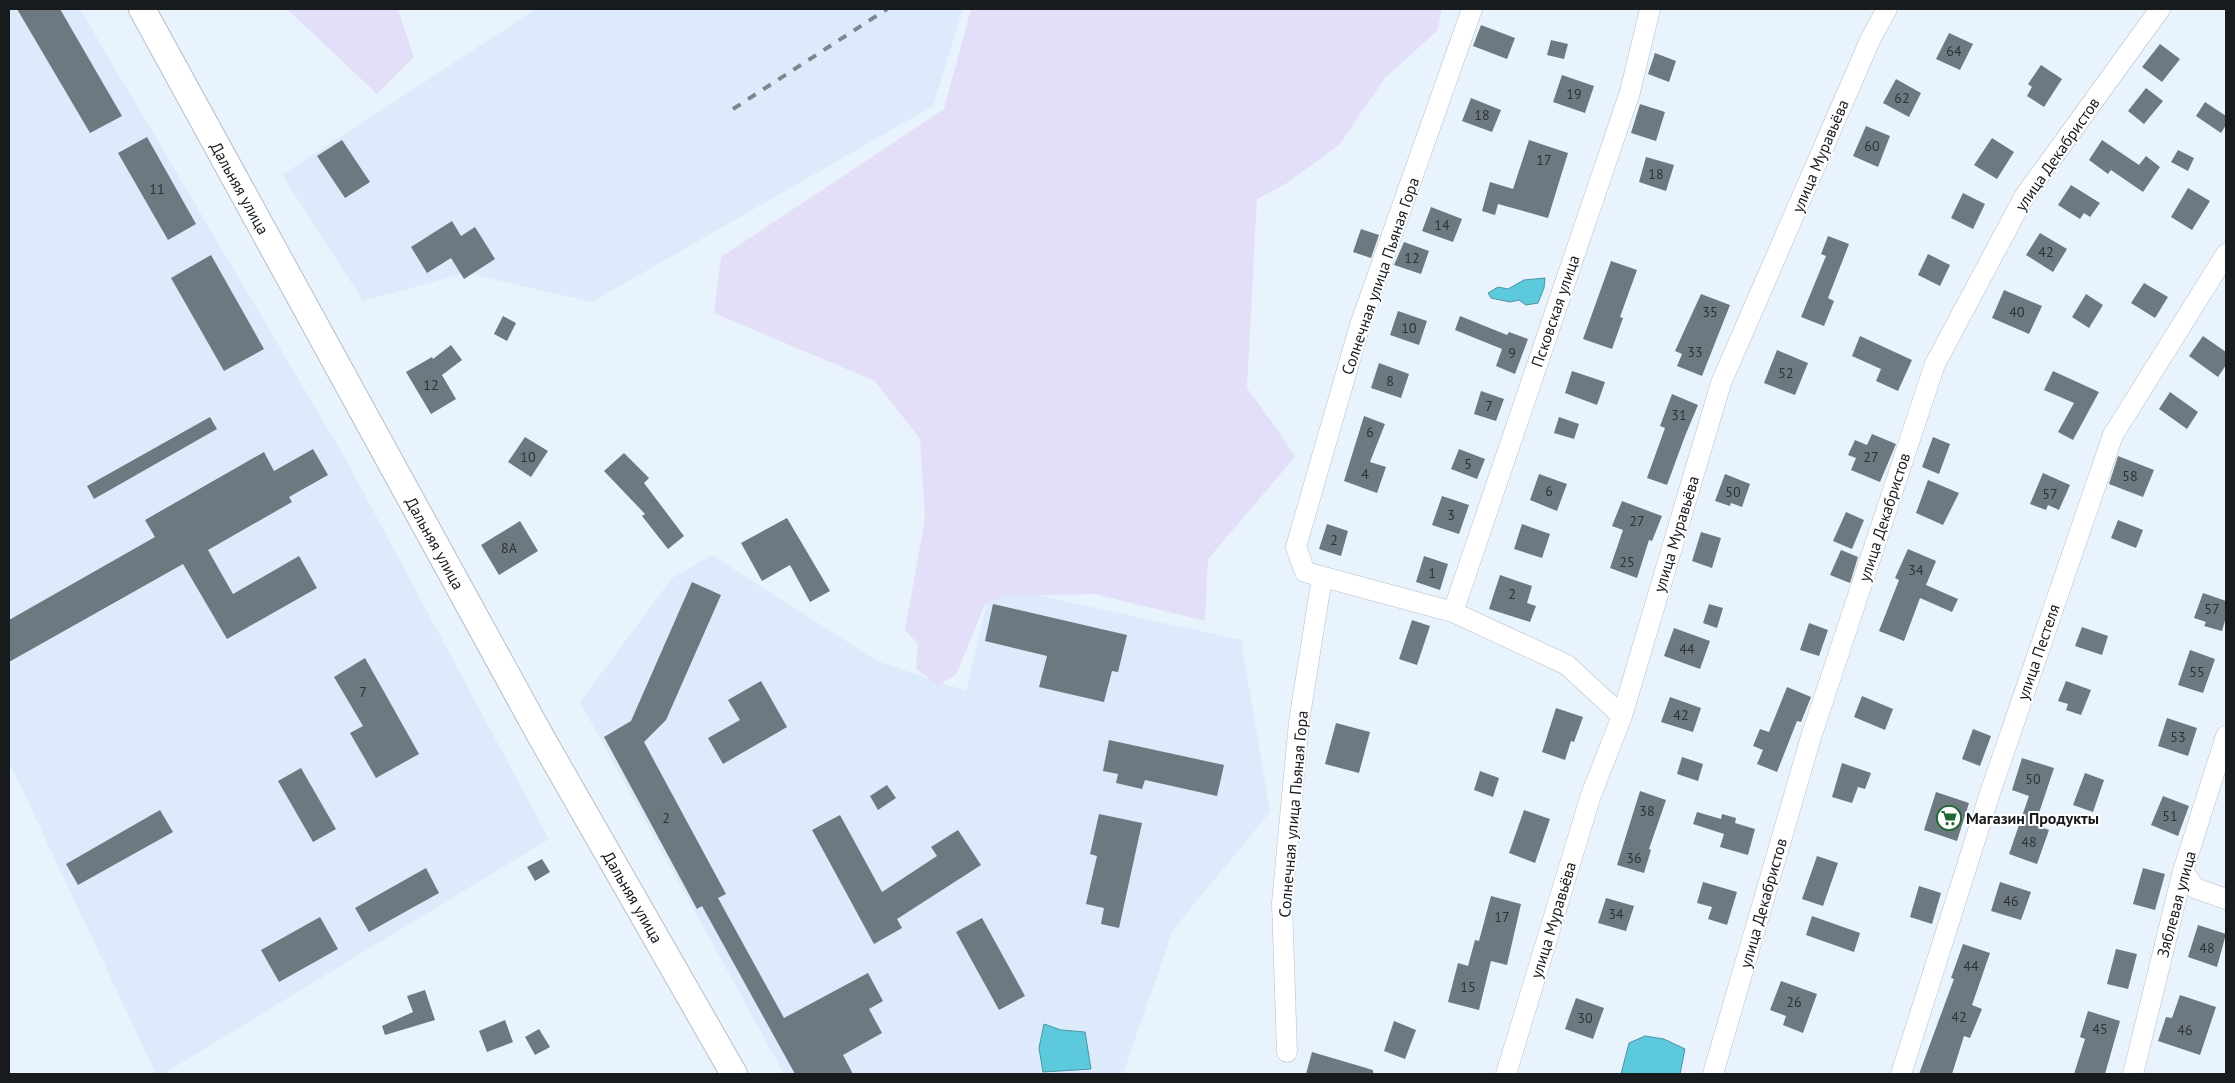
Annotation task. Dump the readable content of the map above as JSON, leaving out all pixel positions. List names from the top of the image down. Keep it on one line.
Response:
{"streets":{"main road":["Дальняя улица"],"street":["улица Декабристов","улица Муравьёва","Солнечная улица Пьяная Гора","Псковская улица","улица Пестеля","Зяблевая улица"]},"places":{"supermarket":["Магазин Продукты"]},"house_numbers":["64","19","62","18","60","17","18","11","14","42","12","35","40","10","33","9","52","8","12","7","31","6","10","27","5","4","58","6","50","57","3","27","2","8А","25","34","1","2","57","44","55","7","42","53","50","38","51","2","48","36","46","34","17","48","44","15","26","42","30","45","46"]}
